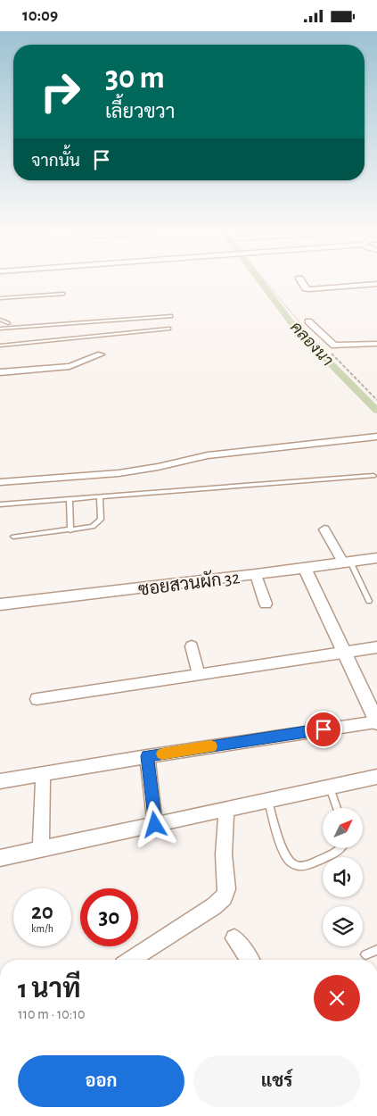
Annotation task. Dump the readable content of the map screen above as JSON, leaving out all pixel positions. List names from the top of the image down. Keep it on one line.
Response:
{"streets":{"street":["ซอยสวนผัก 32"]},"water":["คลองนา"],"north":"top right","page":{"status":"10:09","turn":["30 m","เลี้ยวขวา"],"then":"จากนั้น","speed":"20 km/h","limit":"30","heading":["1 นาที","110 m · 10:10"],"buttons":["ออก","แชร์"]}}
